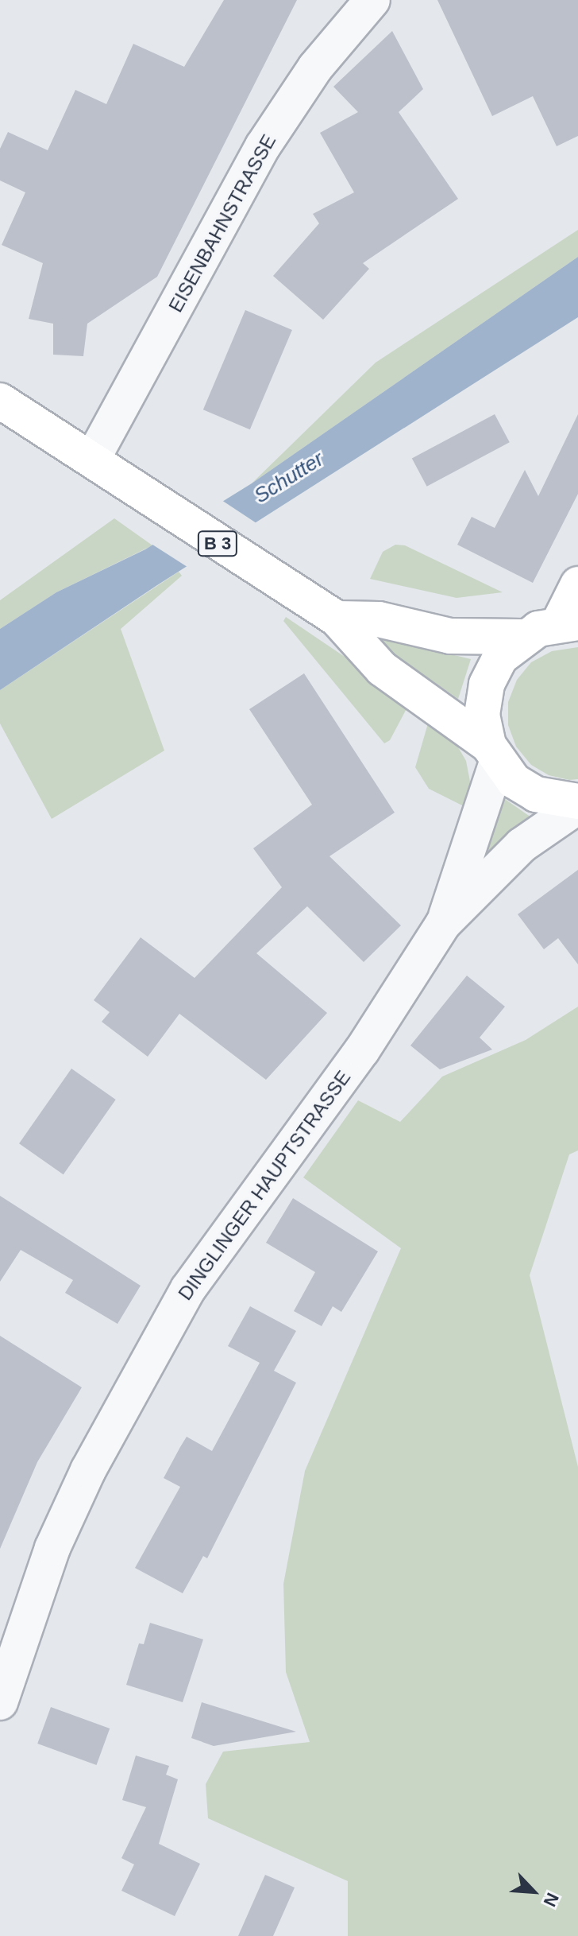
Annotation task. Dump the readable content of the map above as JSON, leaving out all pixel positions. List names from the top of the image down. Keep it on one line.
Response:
{"streets":{"main road":["B 3"],"street":["EISENBAHNSTRASSE","DINGLINGER HAUPTSTRASSE"]},"crossings":[["EISENBAHNSTRASSE","B 3"],["B 3","DINGLINGER HAUPTSTRASSE"]],"water":["Schutter"],"north":"bottom right"}
